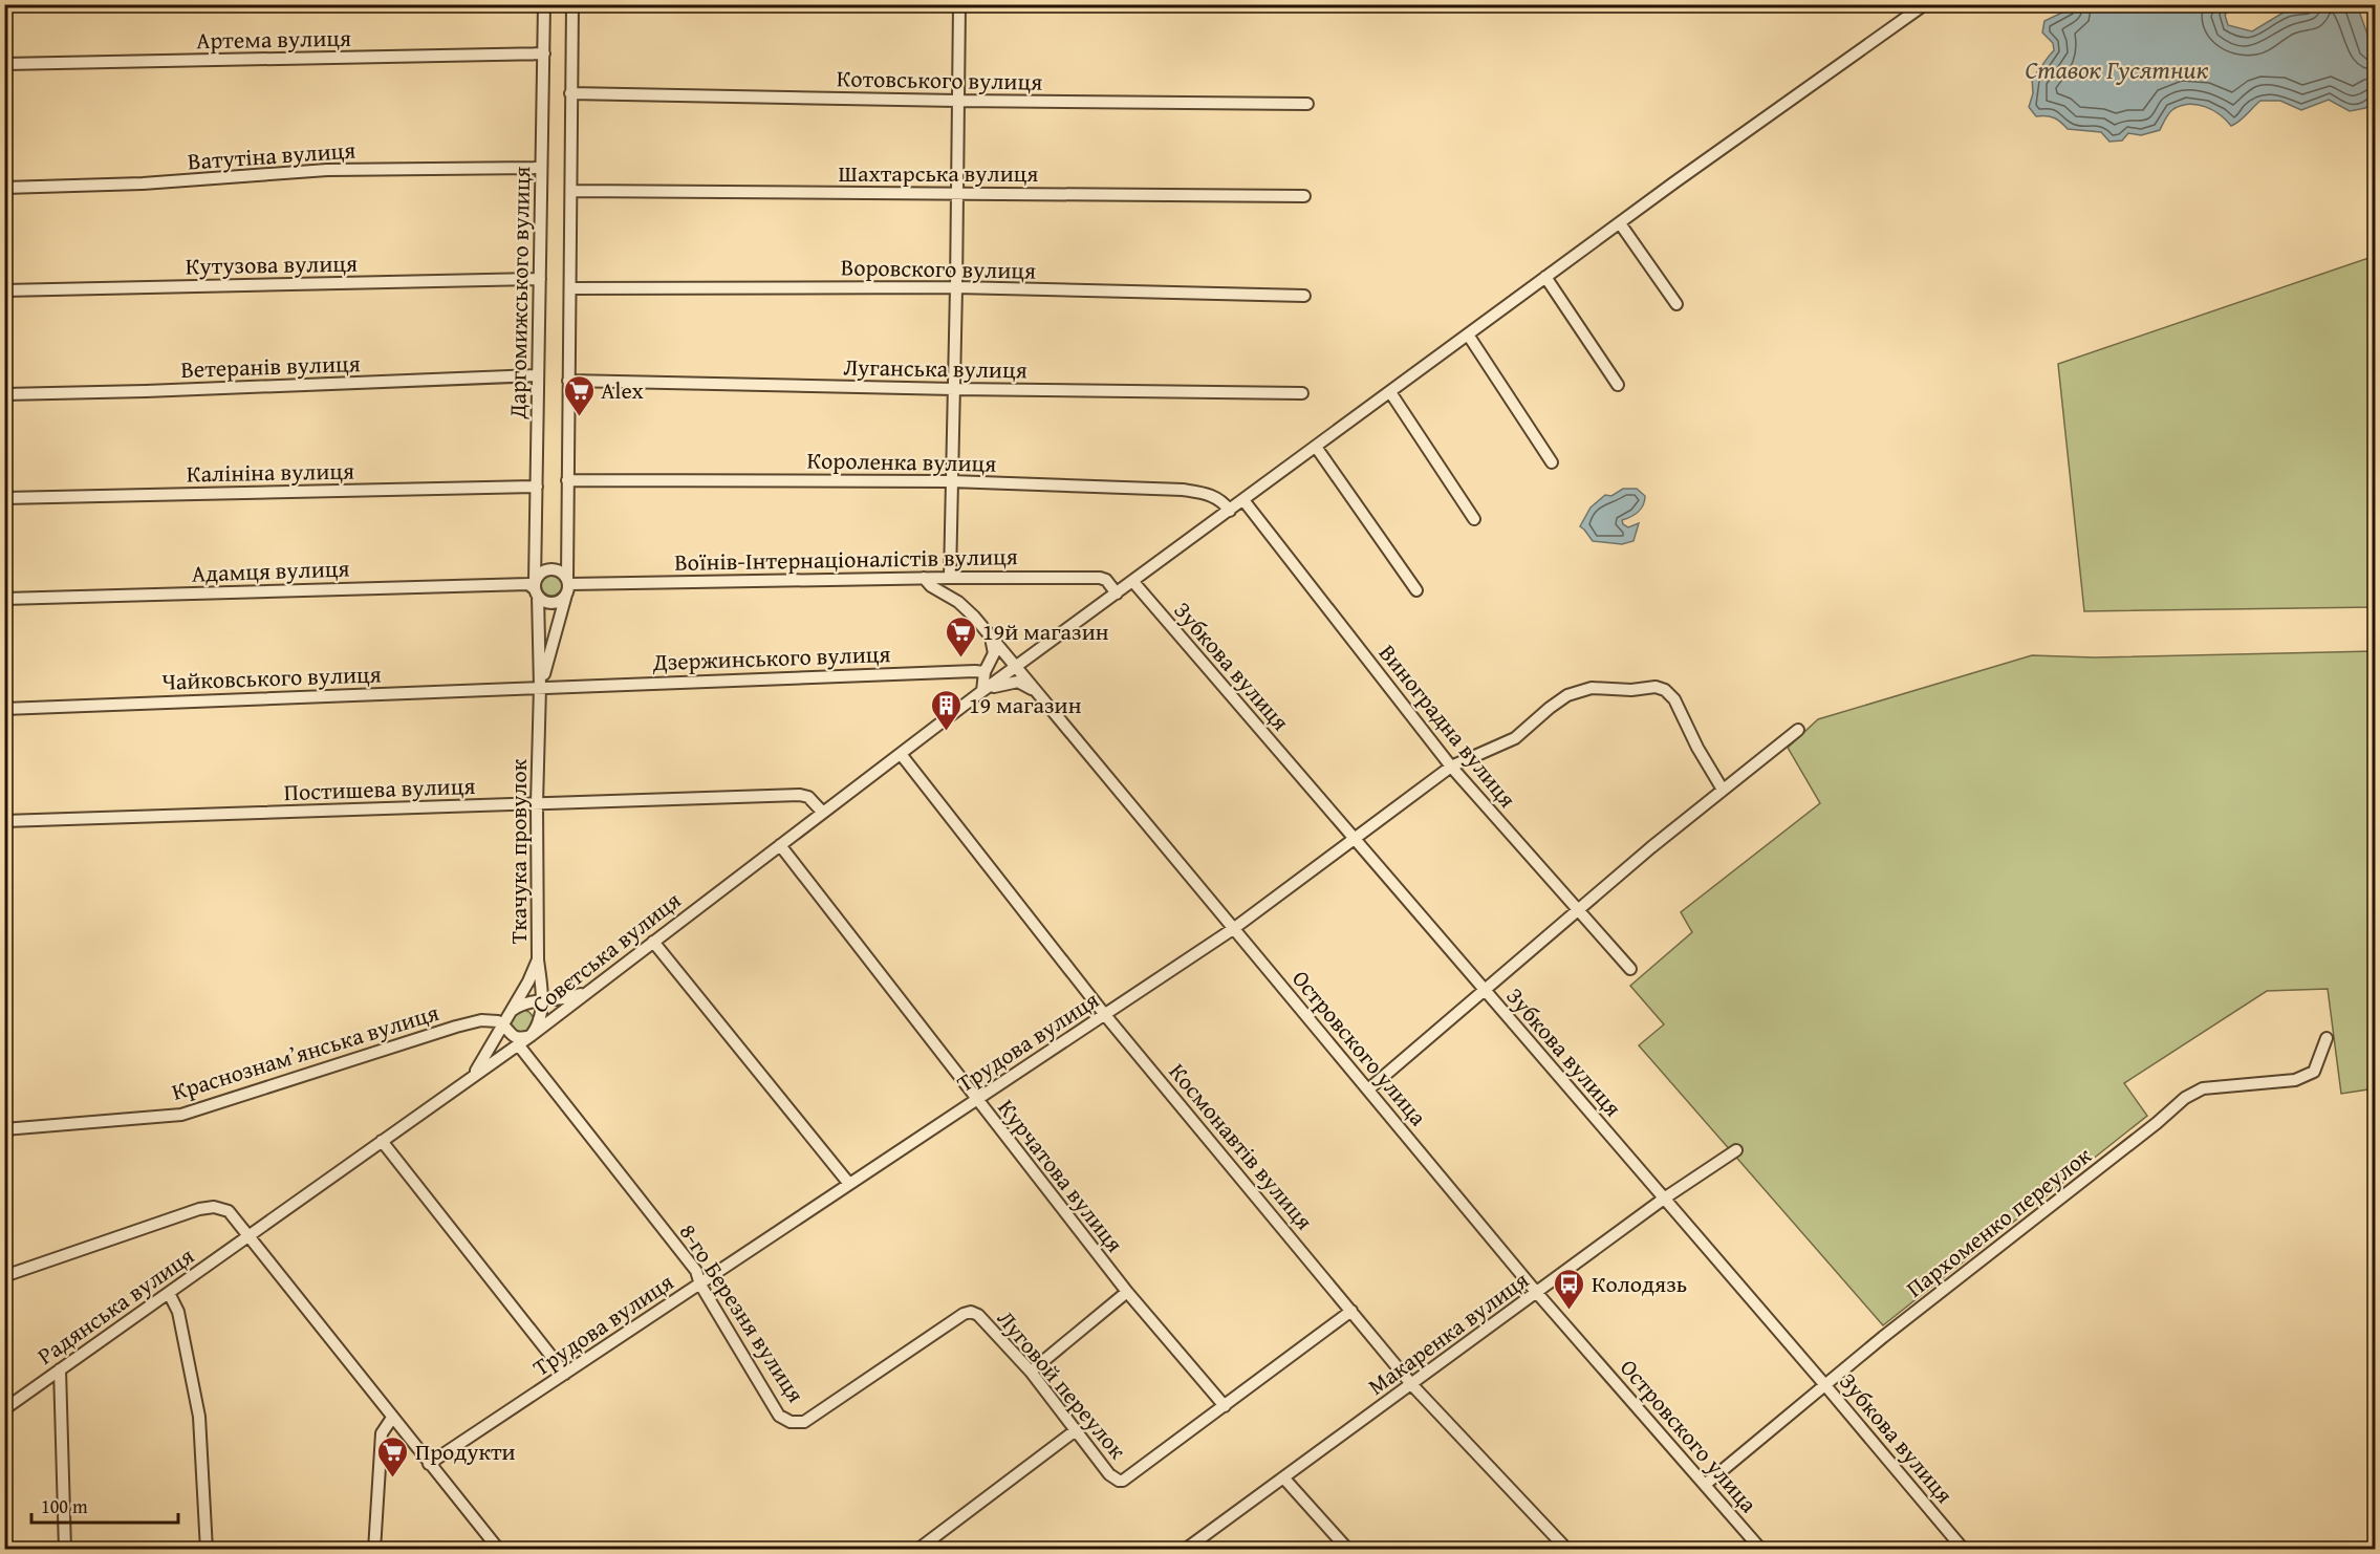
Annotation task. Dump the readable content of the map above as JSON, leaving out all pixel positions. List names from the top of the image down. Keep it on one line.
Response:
{"streets":{"street":["Артема вулиця","Котовського вулиця","Ватутіна вулиця","Шахтарська вулиця","Кутузова вулиця","Воровского вулиця","Даргомижського вулиця","Ветеранів вулиця","Луганська вулиця","Короленка вулиця","Калініна вулиця","Воїнів-Інтернаціоналістів вулиця","Адамця вулиця","Дзержинського вулиця","Зубкова вулиця","Чайковського вулиця","Виноградна вулиця","Постишева вулиця","Ткачука провулок","Совєтська вулиця","Трудова вулиця","Островского улица","Краснознамʼянська вулиця","Космонавтів вулиця","Курчатова вулиця","Пархоменко переулок","Радянська вулиця","8-го Березня вулиця","Макаренка вулиця","Луговой переулок"]},"crossings":[["Артема вулиця","Даргомижського вулиця"],["Ватутіна вулиця","Даргомижського вулиця"],["Кутузова вулиця","Даргомижського вулиця"],["Даргомижського вулиця","Ветеранів вулиця"],["Даргомижського вулиця","Калініна вулиця"],["Даргомижського вулиця","Воїнів-Інтернаціоналістів вулиця"],["Даргомижського вулиця","Адамця вулиця"],["Даргомижського вулиця","Дзержинського вулиця"],["Даргомижського вулиця","Чайковського вулиця"],["Даргомижського вулиця","Ткачука провулок"],["Короленка вулиця","Совєтська вулиця"],["Воїнів-Інтернаціоналістів вулиця","Адамця вулиця"],["Воїнів-Інтернаціоналістів вулиця","Совєтська вулиця"],["Воїнів-Інтернаціоналістів вулиця","Островского улица"],["Дзержинського вулиця","Чайковського вулиця"],["Дзержинського вулиця","Ткачука провулок"],["Зубкова вулиця","Совєтська вулиця"],["Зубкова вулиця","Трудова вулиця"],["Зубкова вулиця","Пархоменко переулок"],["Зубкова вулиця","Макаренка вулиця"],["Чайковського вулиця","Ткачука провулок"],["Виноградна вулиця","Совєтська вулиця"],["Виноградна вулиця","Трудова вулиця"],["Постишева вулиця","Ткачука провулок"],["Постишева вулиця","Совєтська вулиця"],["Ткачука провулок","Совєтська вулиця"],["Ткачука провулок","Краснознамʼянська вулиця"],["Совєтська вулиця","Островского улица"],["Совєтська вулиця","Космонавтів вулиця"],["Совєтська вулиця","Курчатова вулиця"],["Совєтська вулиця","Радянська вулиця"],["Совєтська вулиця","8-го Березня вулиця"],["Трудова вулиця","Островского улица"],["Трудова вулиця","Космонавтів вулиця"],["Трудова вулиця","Курчатова вулиця"],["Трудова вулиця","8-го Березня вулиця"],["Островского улица","Пархоменко переулок"],["Островского улица","Макаренка вулиця"],["Космонавтів вулиця","Макаренка вулиця"],["Космонавтів вулиця","Луговой переулок"],["Курчатова вулиця","Луговой переулок"],["8-го Березня вулиця","Луговой переулок"]],"water":["Ставок Гусятник"],"places":{"supermarket":["Alex","19й магазин","Продукти"],"building":["19 магазин"],"bus stop":["Колодязь"]},"scale_bar":"100 m"}
